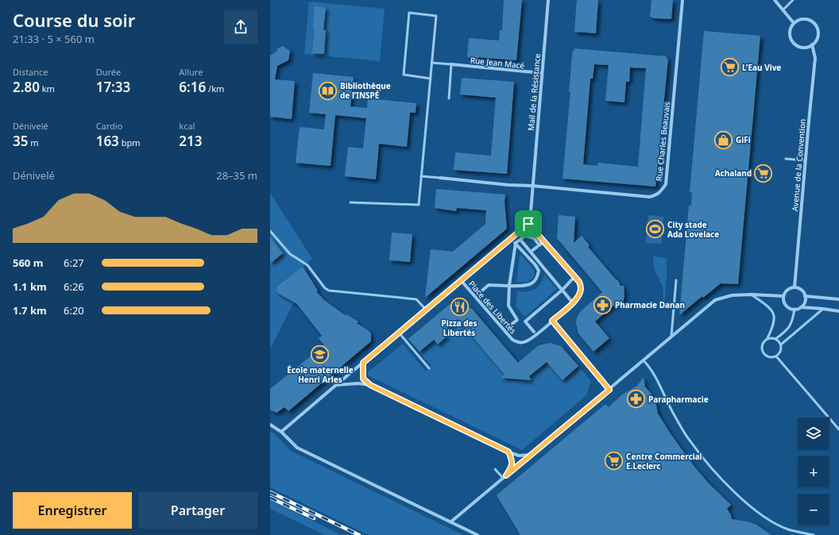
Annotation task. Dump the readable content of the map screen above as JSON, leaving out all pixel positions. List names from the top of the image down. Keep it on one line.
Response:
{"streets":{"street":["Rue Jean Macé","Mail de la Résistance","Rue Charles Beauvais","Avenue de la Convention","Place des Libertés"]},"crossings":[["Rue Jean Macé","Mail de la Résistance"],["Mail de la Résistance","Rue Charles Beauvais"],["Mail de la Résistance","Place des Libertés"]],"places":{"supermarket":["L'Eau Vive","Achaland","Centre Commercial E.Leclerc"],"library":["Bibliothèque de l’INSPÉ"],"shop":["GiFi"],"sports":["City stade Ada Lovelace"],"pharmacy":["Pharmacie Danan","Parapharmacie"],"restaurant":["Pizza des Libertés"],"school or university":["École maternelle Henri Arles"]},"page":{"heading":["Course du soir","21:33 · 5 × 560 m"],"stats":[["Distance","2.80 km"],["Durée","17:33"],["Allure","6:16 /km"],["Dénivelé","35 m"],["Cardio","163 bpm"],["kcal","213"]],"chart":["Dénivelé","28–35 m"],"list":[{"name":"560 m","note":"6:27"},{"name":"1.1 km","note":"6:26"},{"name":"1.7 km","note":"6:20"}],"map_buttons":["+","−"],"buttons":["Enregistrer","Partager"]}}
